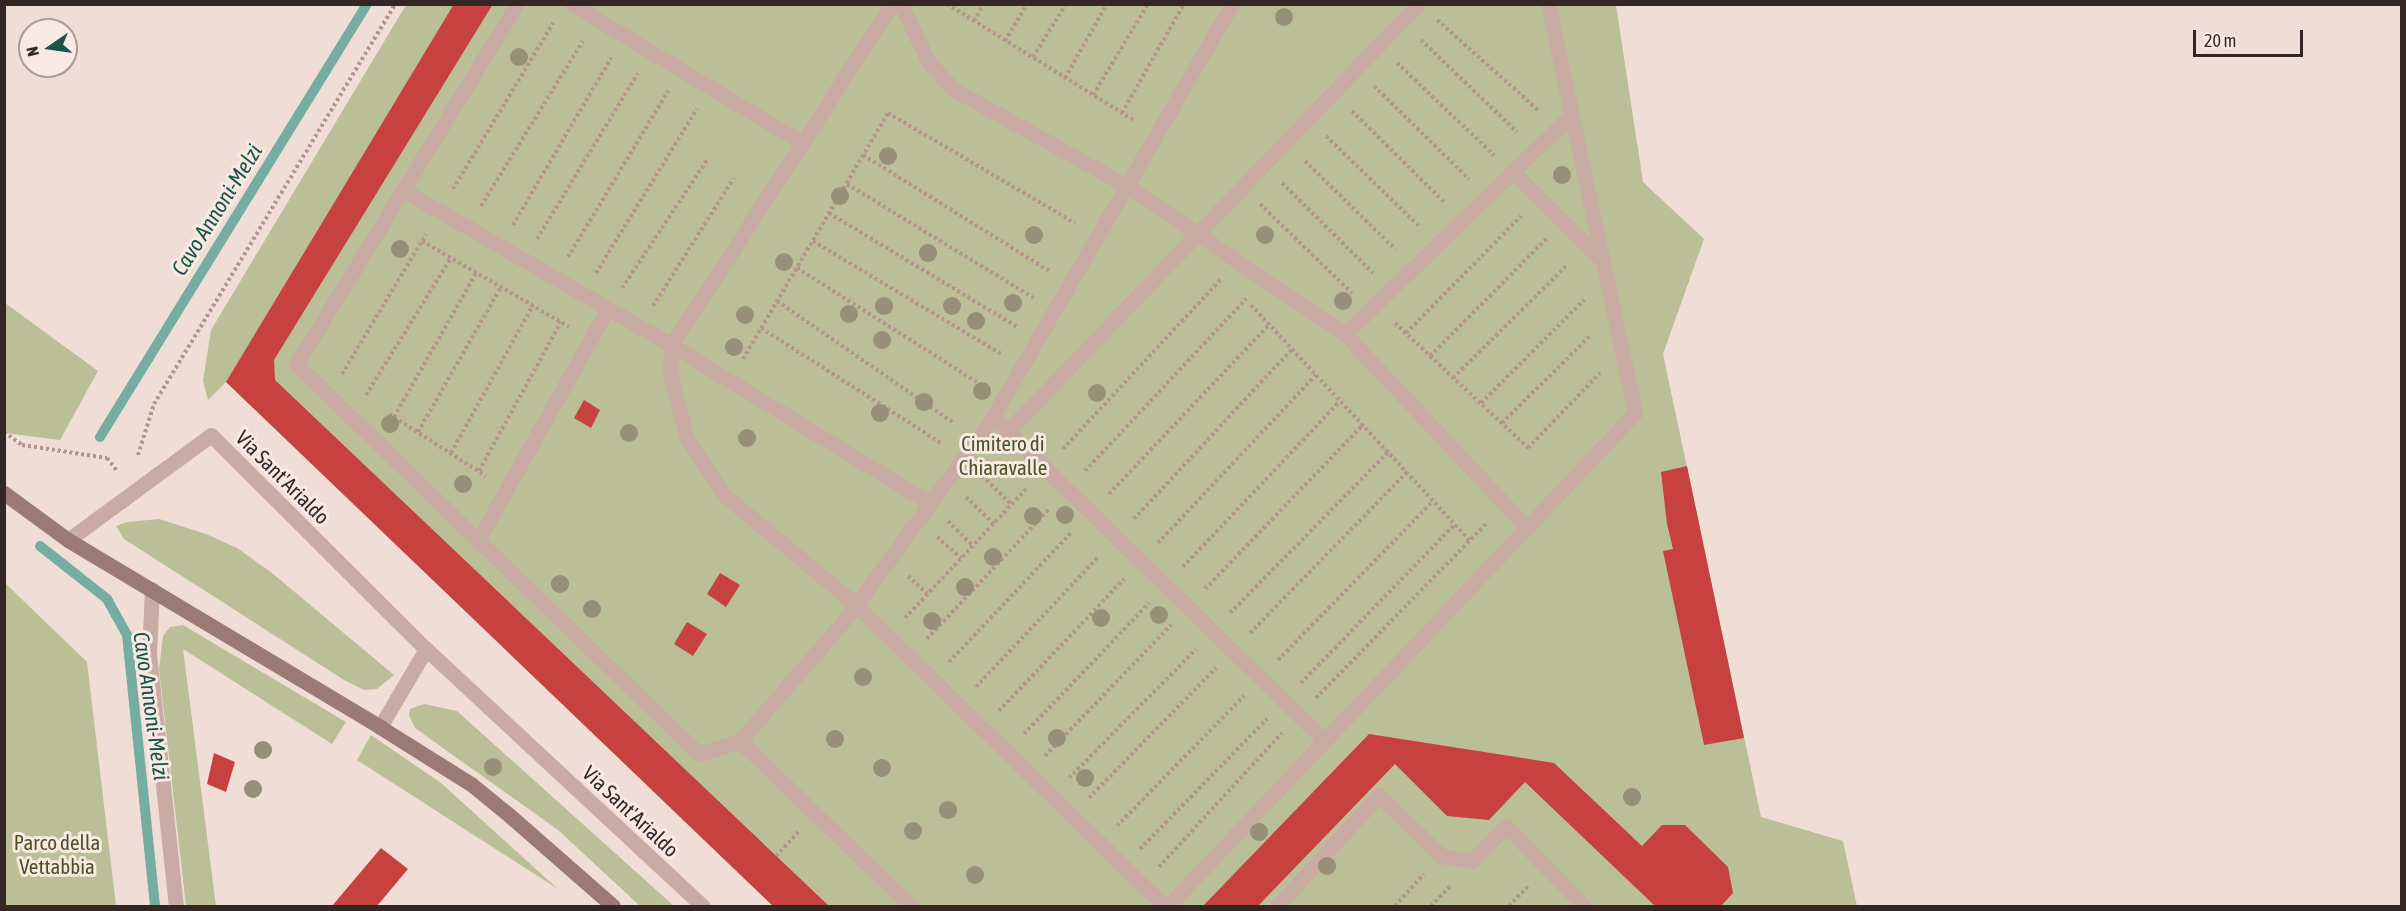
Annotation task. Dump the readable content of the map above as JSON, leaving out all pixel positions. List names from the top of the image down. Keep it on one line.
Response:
{"streets":{"street":["Via Sant'Arialdo"]},"water":["Cavo Annoni-Melzi"],"parks":["Cimitero di Chiaravalle","Parco della Vettabbia"],"scale_bar":"20 m","north":"left"}
